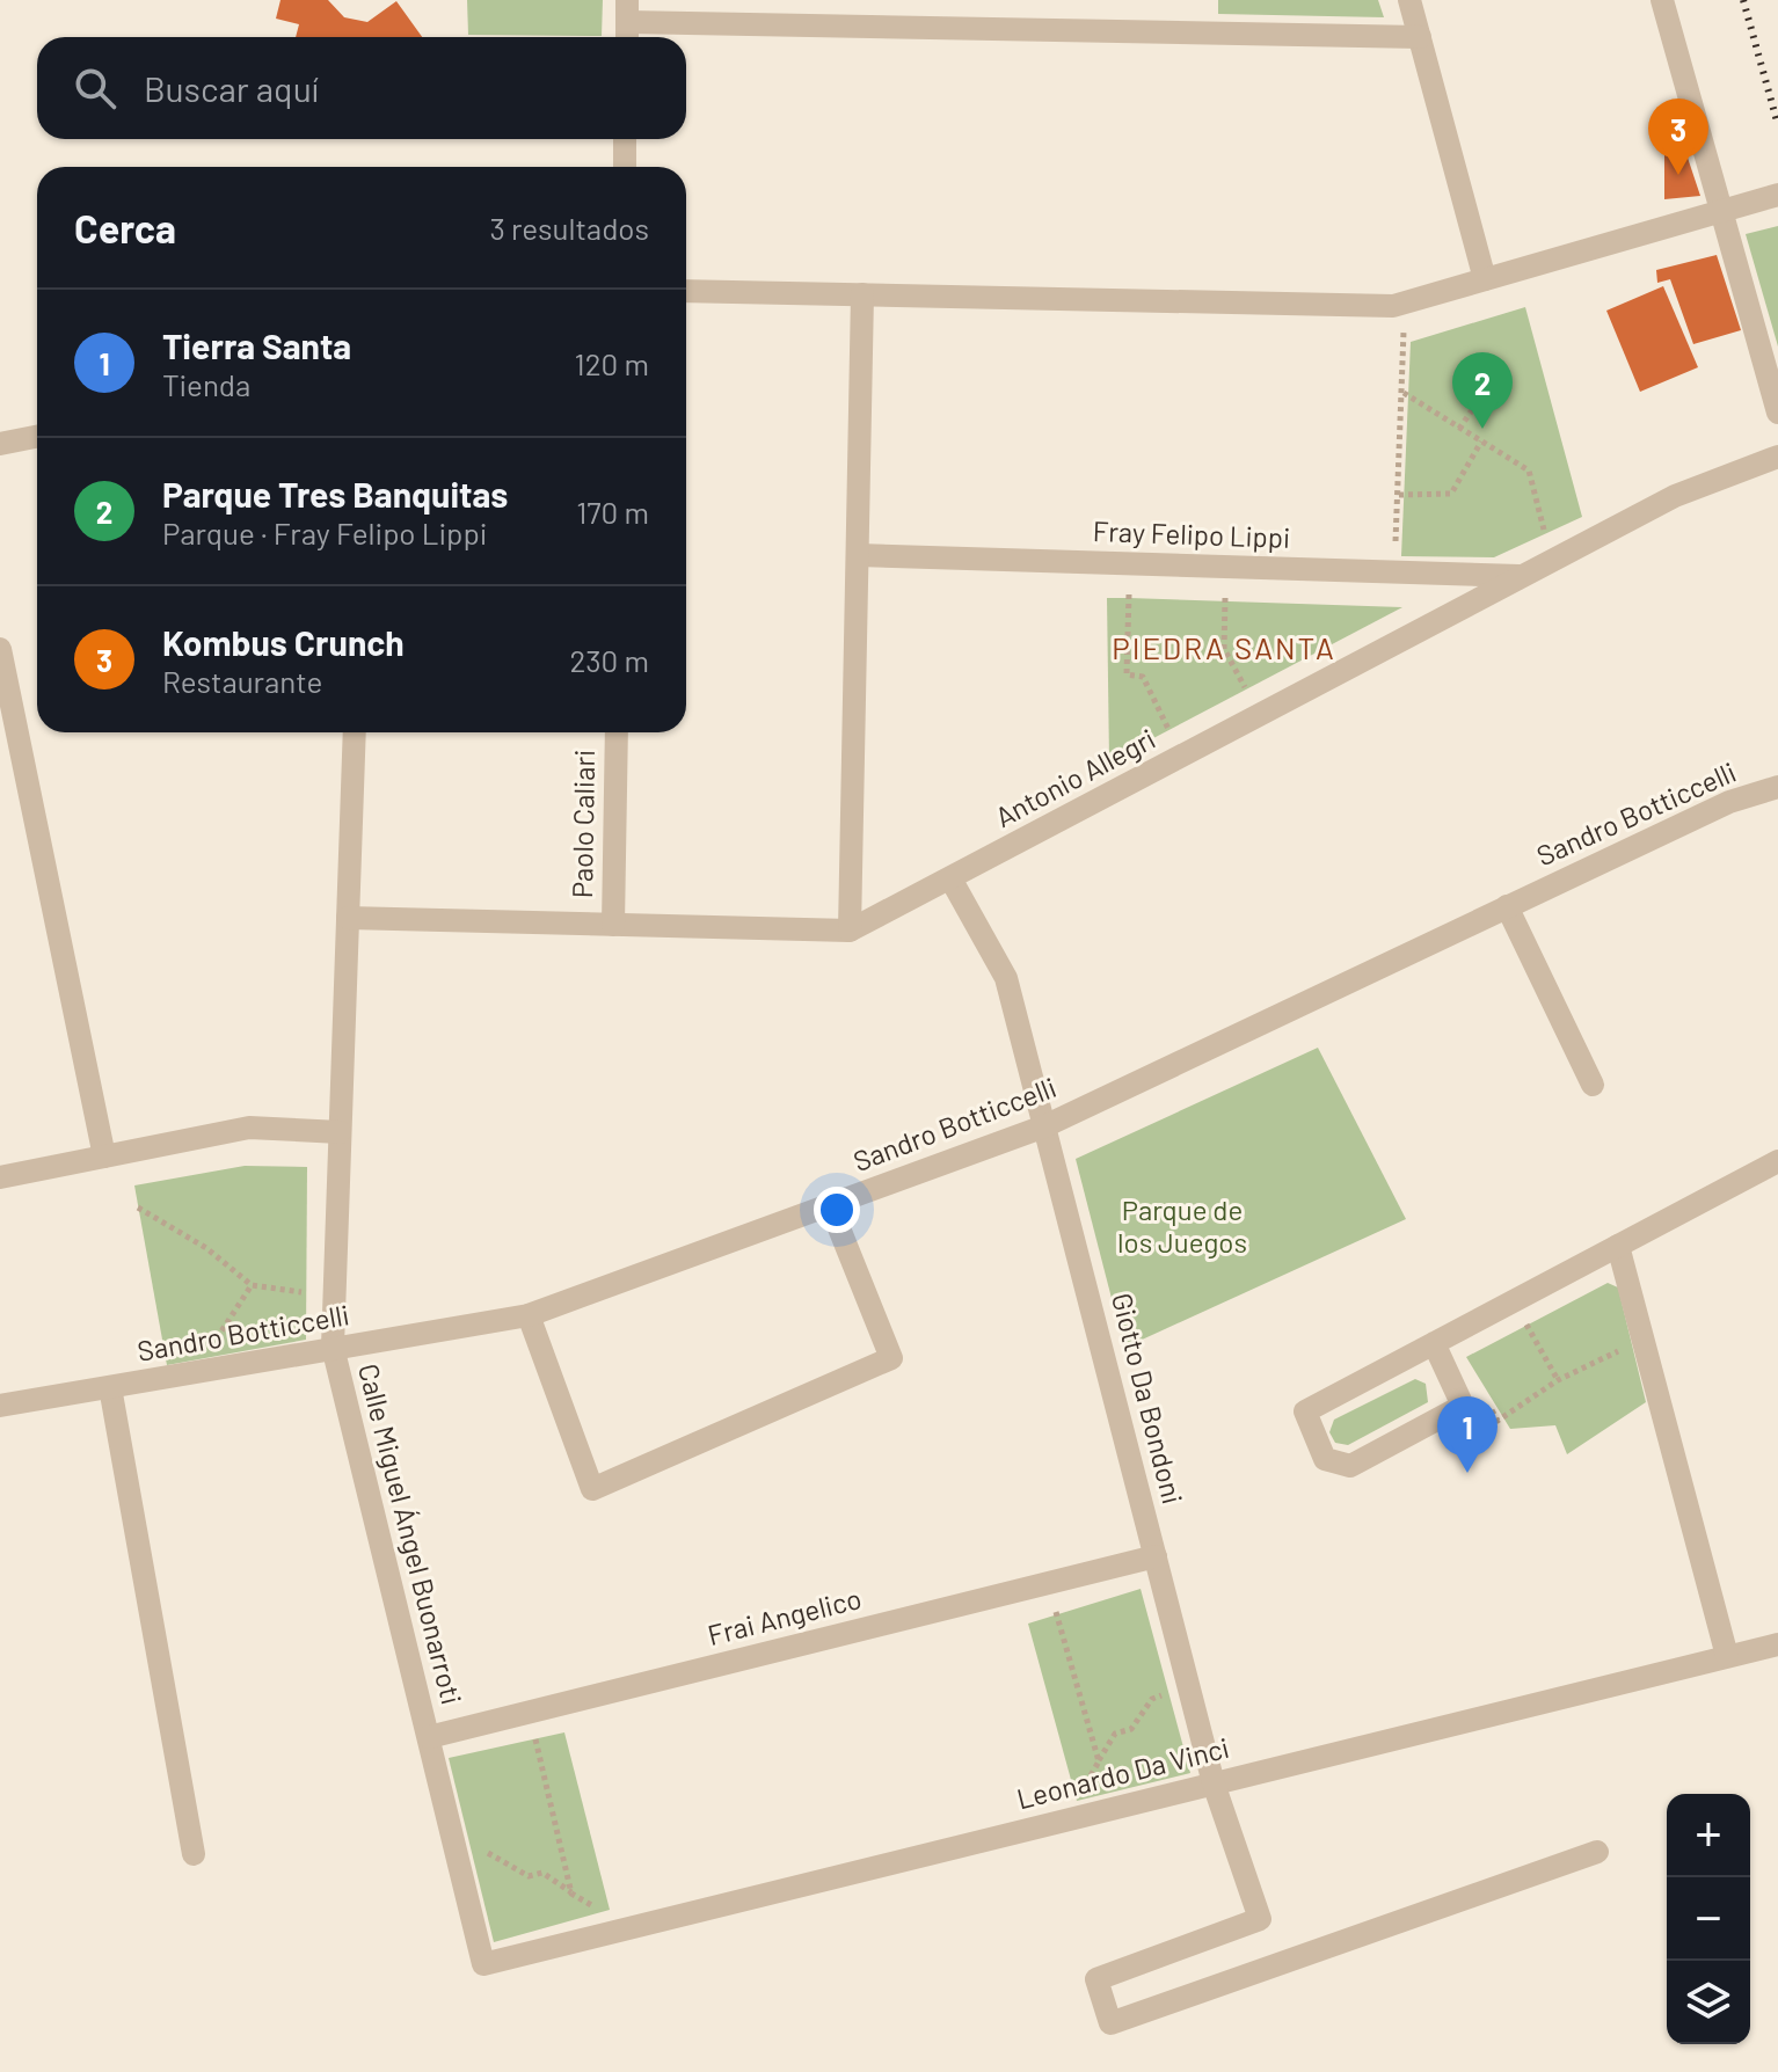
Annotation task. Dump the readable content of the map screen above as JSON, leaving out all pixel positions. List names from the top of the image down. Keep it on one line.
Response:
{"streets":{"street":["Fray Felipo Lippi","Antonio Allegri","Sandro Botticcelli","Paolo Caliari","Giotto Da Bondoni","Calle Miguel Ángel Buonarroti","Frai Angelico","Leonardo Da Vinci"]},"crossings":[["Fray Felipo Lippi","Antonio Allegri"],["Antonio Allegri","Paolo Caliari"],["Antonio Allegri","Giotto Da Bondoni"],["Antonio Allegri","Calle Miguel Ángel Buonarroti"],["Sandro Botticcelli","Giotto Da Bondoni"],["Sandro Botticcelli","Calle Miguel Ángel Buonarroti"],["Giotto Da Bondoni","Frai Angelico"],["Giotto Da Bondoni","Leonardo Da Vinci"],["Calle Miguel Ángel Buonarroti","Frai Angelico"],["Calle Miguel Ángel Buonarroti","Leonardo Da Vinci"]],"districts":["PIEDRA SANTA"],"parks":["Parque de los Juegos"],"page":{"search":"Buscar aquí","pins":["3","2","1"],"heading":["Cerca","3 resultados"],"list":[{"mark":"1","name":"Tierra Santa","note":"Tienda","value":"120 m"},{"mark":"2","name":"Parque Tres Banquitas","note":"Parque · Fray Felipo Lippi","value":"170 m"},{"mark":"3","name":"Kombus Crunch","note":"Restaurante","value":"230 m"}],"map_buttons":["+","−"]}}
